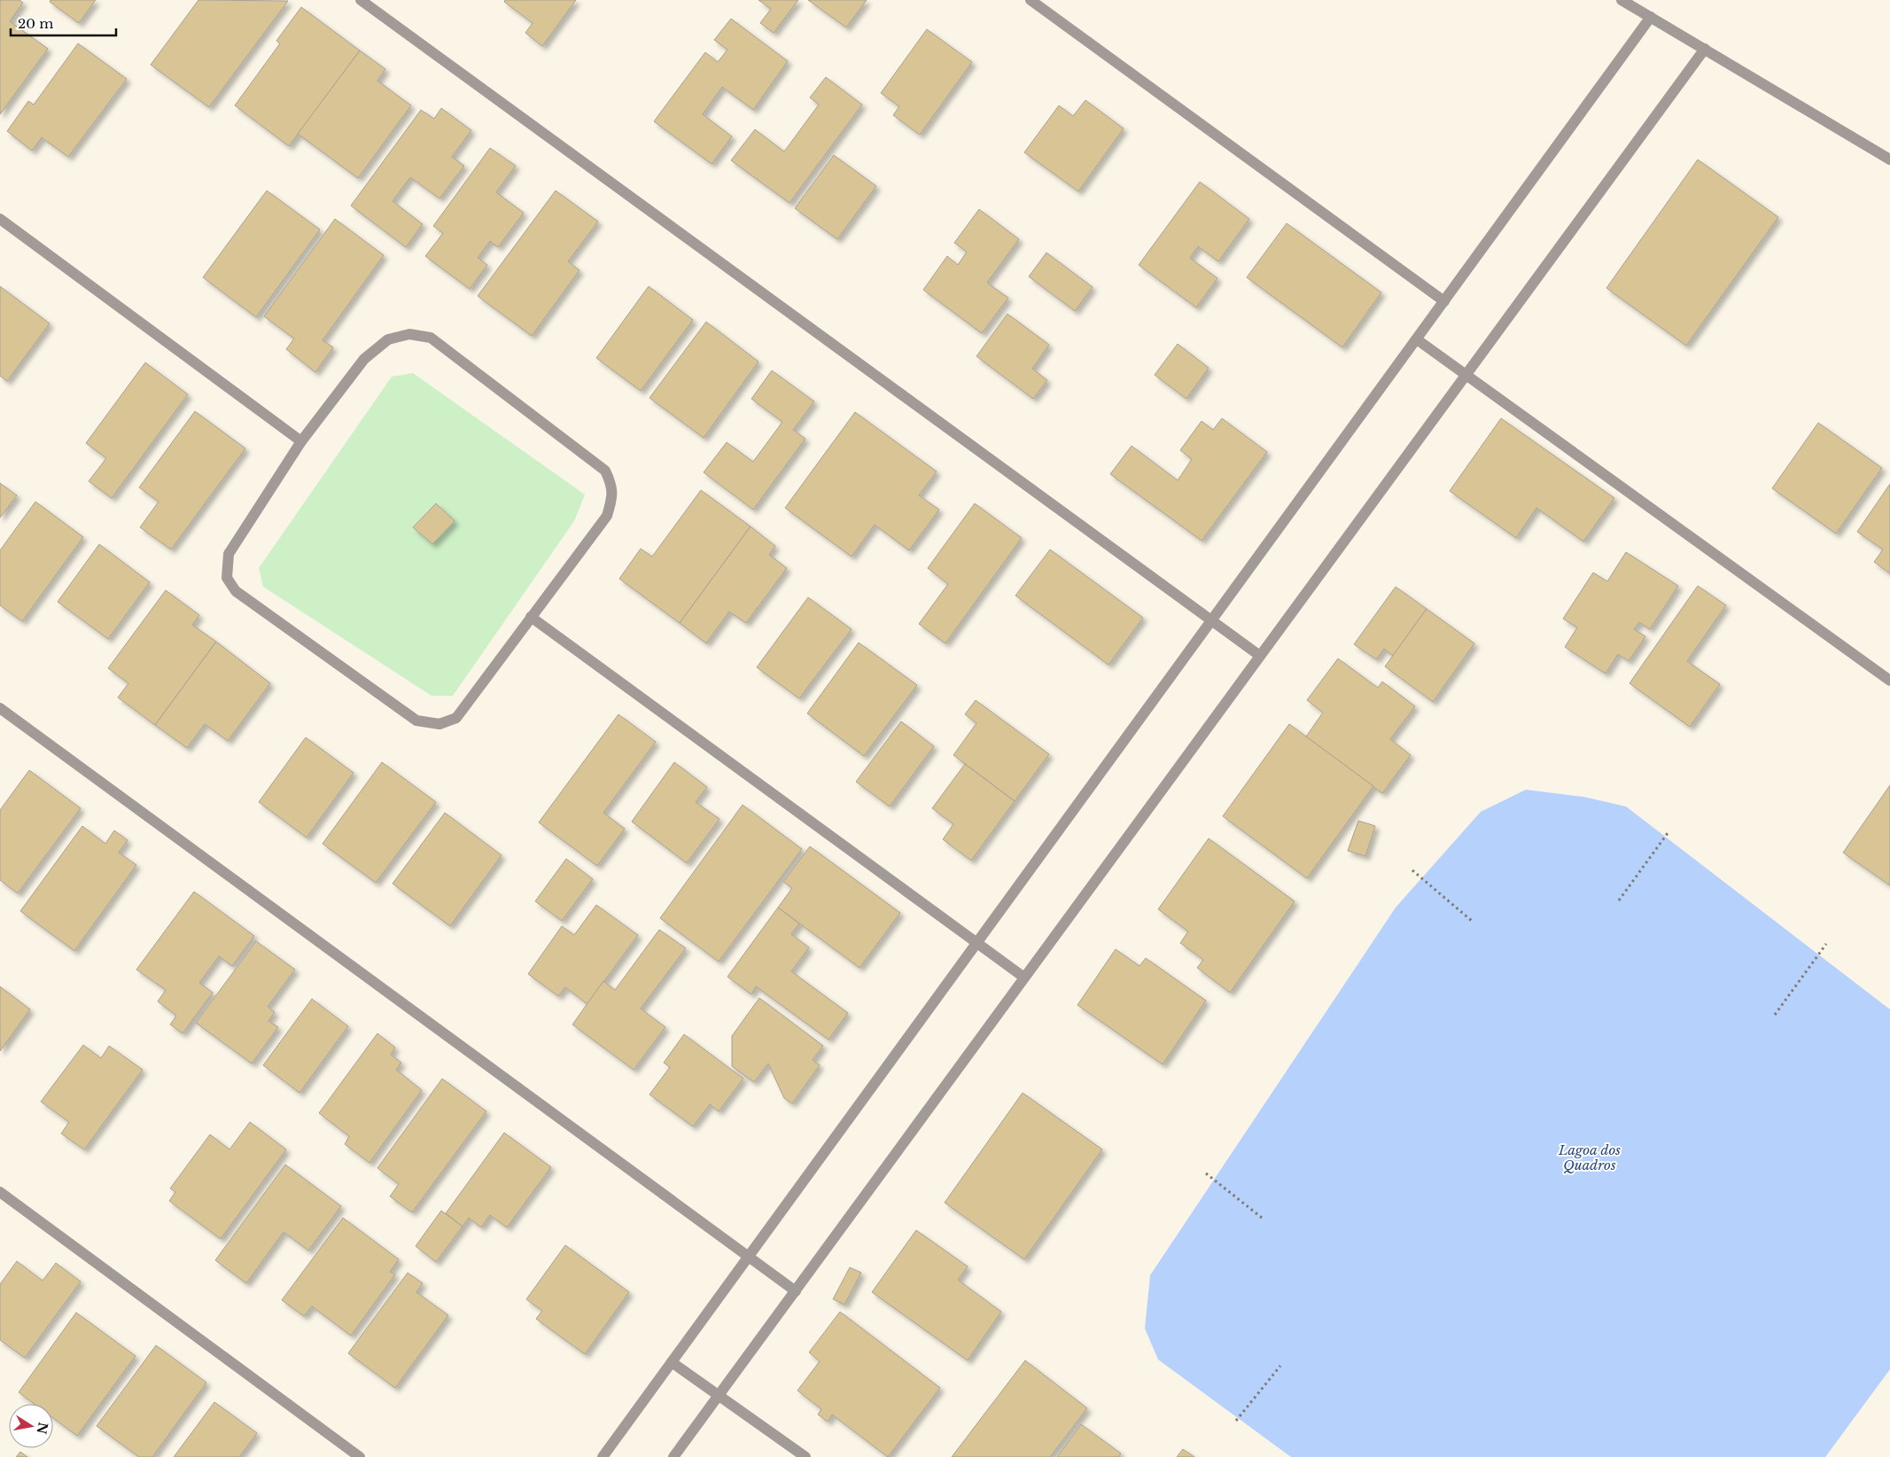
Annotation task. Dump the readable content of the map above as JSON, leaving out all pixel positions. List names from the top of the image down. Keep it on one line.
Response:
{"water":["Lagoa dos Quadros"],"scale_bar":"20 m","north":"right"}
